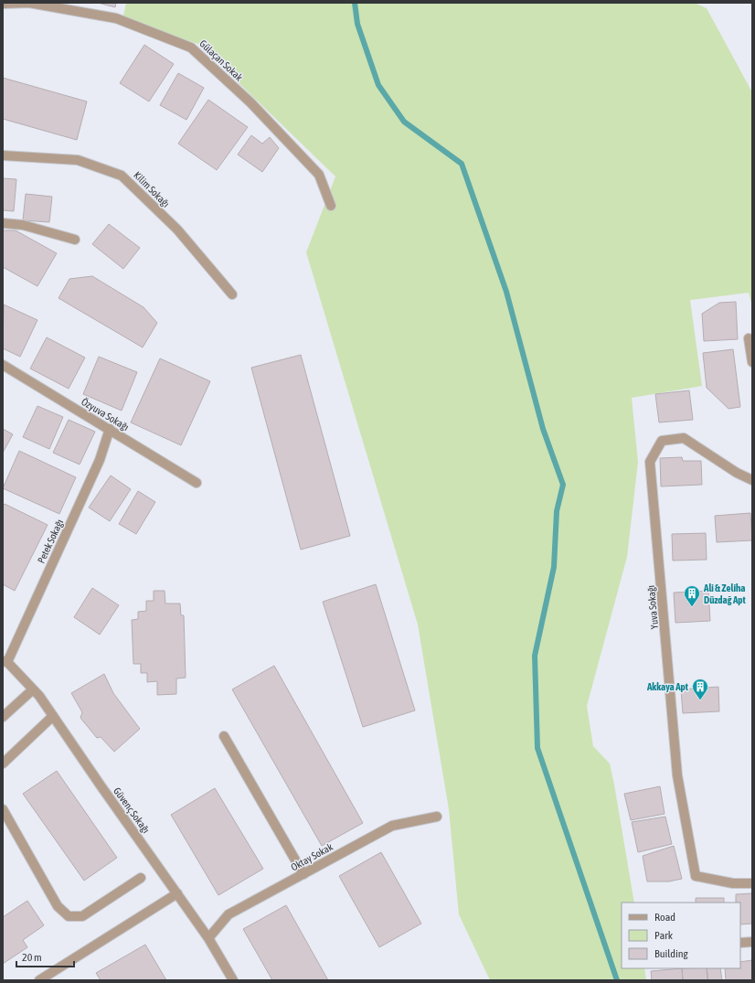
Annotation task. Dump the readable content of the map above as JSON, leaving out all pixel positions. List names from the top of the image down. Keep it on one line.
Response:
{"streets":{"street":["Gülaçan Sokak","Kilim Sokağı","Özyuva Sokağı","Petek Sokağı","Yuva Sokağı","Güvenç Sokağı","Oktay Sokak"]},"crossings":[["Özyuva Sokağı","Petek Sokağı"],["Petek Sokağı","Güvenç Sokağı"],["Güvenç Sokağı","Oktay Sokak"]],"places":{"building":["Ali & Zeliha Düzdağ Apt","Akkaya Apt"]},"legend":["Road","Park","Building"],"scale_bar":"20 m"}
